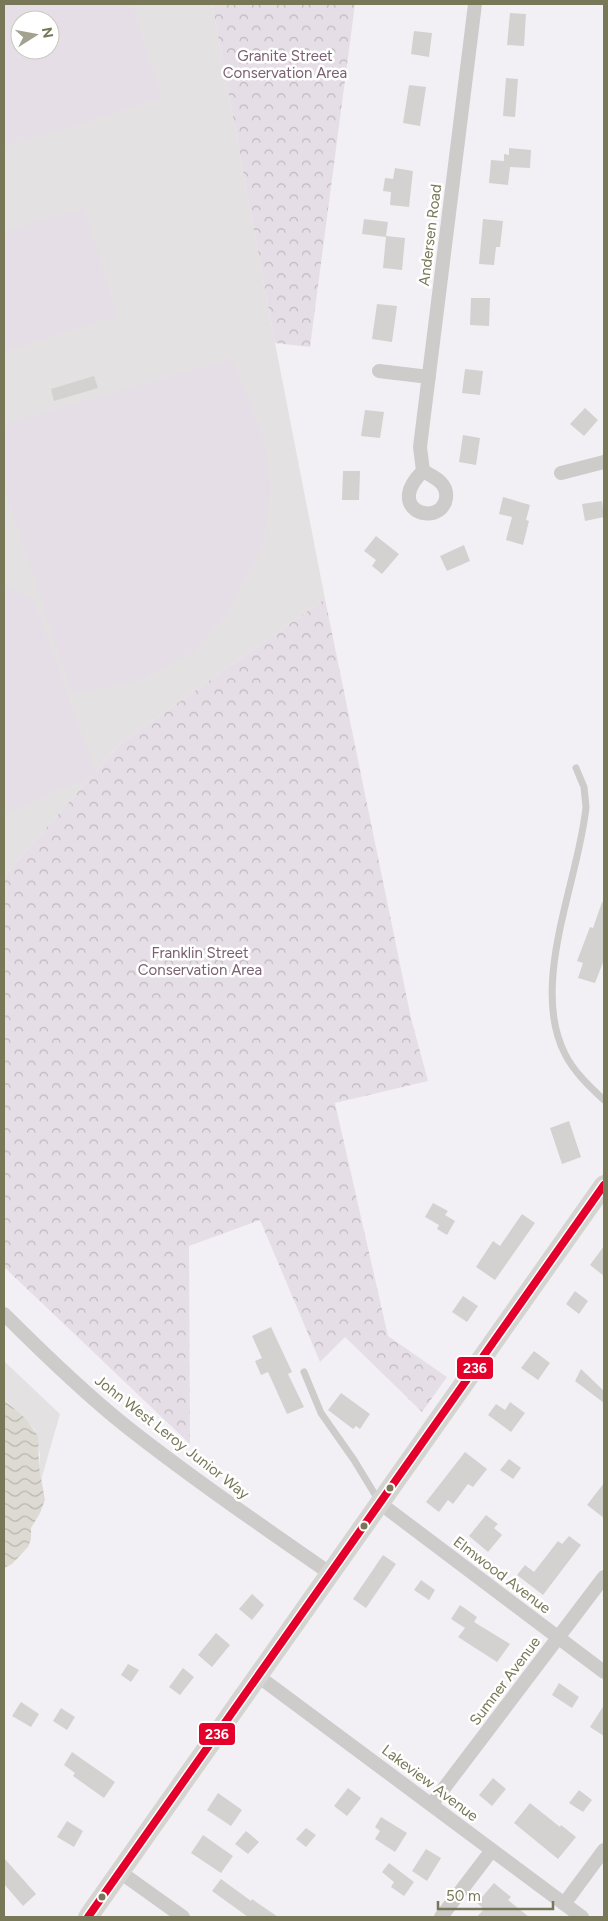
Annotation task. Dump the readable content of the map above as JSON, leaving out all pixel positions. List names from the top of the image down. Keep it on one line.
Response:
{"streets":{"street":["Andersen Road","John West Leroy Junior Way","Elmwood Avenue","Sumner Avenue","Lakeview Avenue"]},"crossings":[["Elmwood Avenue","Sumner Avenue"],["Sumner Avenue","Lakeview Avenue"]],"parks":["Granite Street Conservation Area","Franklin Street Conservation Area"],"lines":["transit line 236"],"scale_bar":"50 m","north":"right"}
